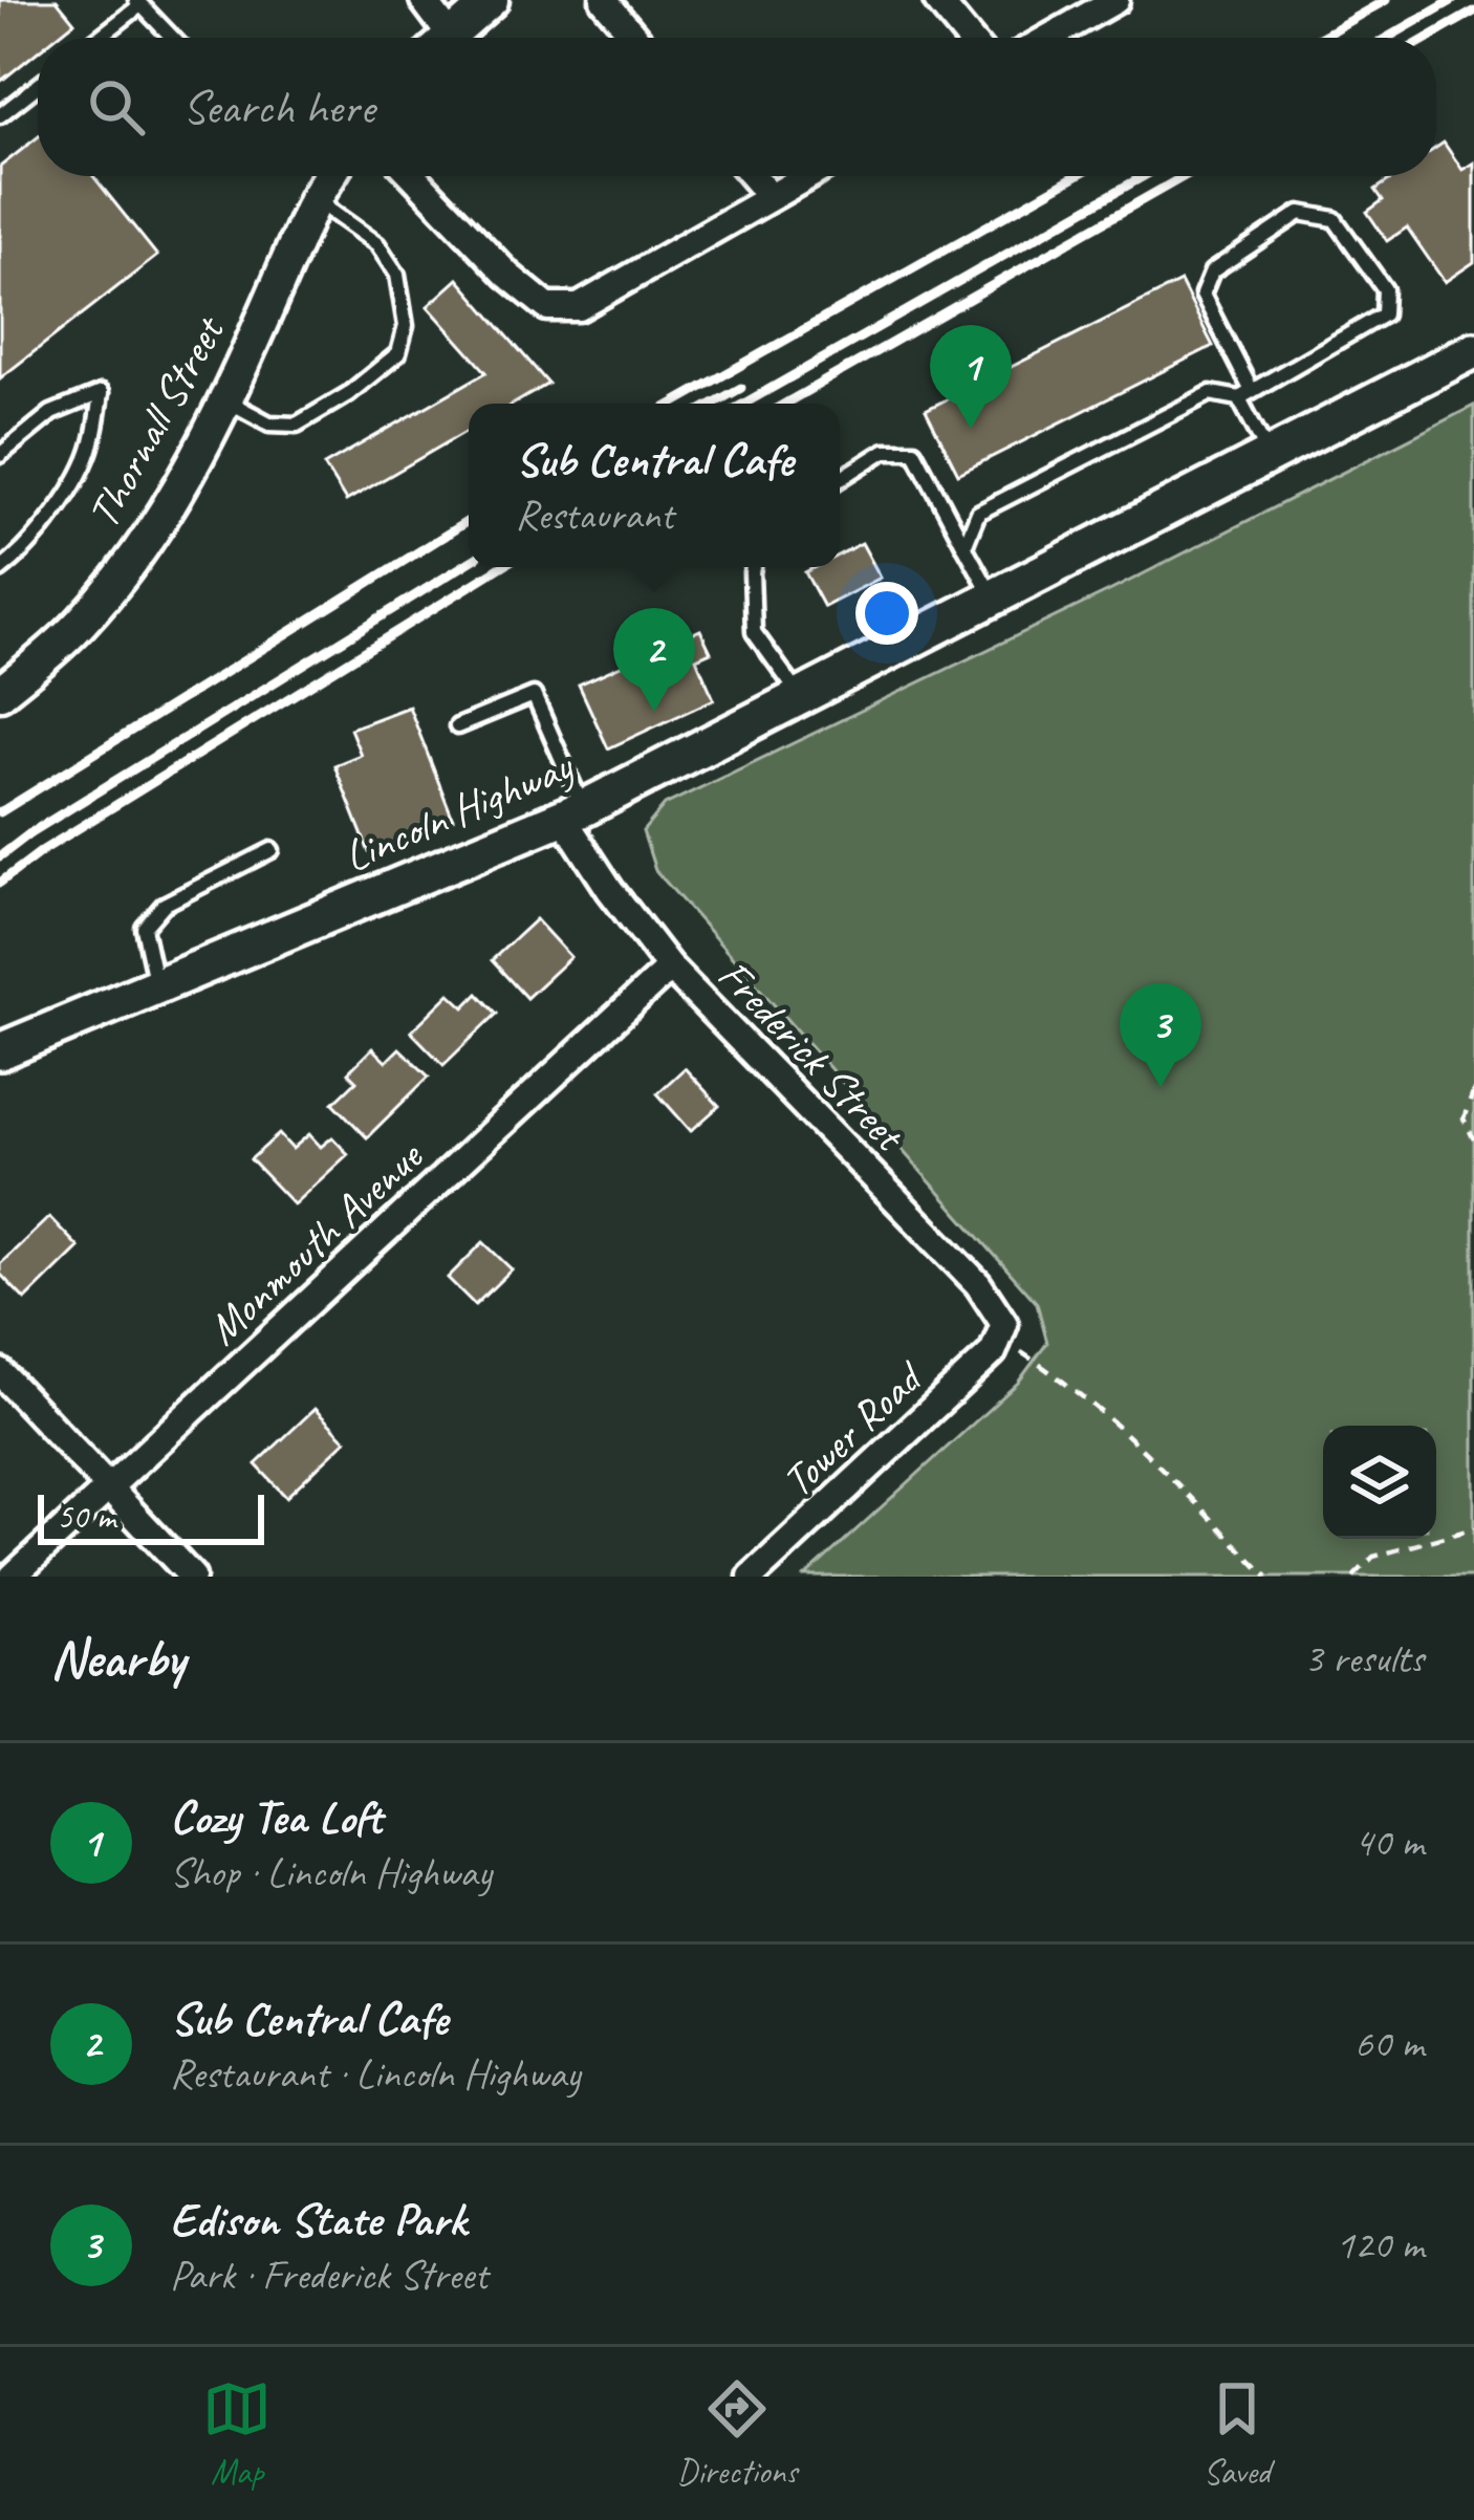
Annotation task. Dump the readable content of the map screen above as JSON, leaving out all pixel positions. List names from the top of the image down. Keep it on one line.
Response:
{"streets":{"main road":["Lincoln Highway"],"street":["Thornall Street","Frederick Street","Monmouth Avenue","Tower Road"]},"crossings":[["Lincoln Highway","Frederick Street"],["Frederick Street","Monmouth Avenue"],["Frederick Street","Tower Road"]],"scale_bar":"50 m","page":{"search":"Search here","pins":["1","2","3"],"popup":["Sub Central Cafe","Restaurant"],"scale":"50 m","heading":["Nearby","3 results"],"list":[{"mark":"1","name":"Cozy Tea Loft","note":"Shop · Lincoln Highway","value":"40 m"},{"mark":"2","name":"Sub Central Cafe","note":"Restaurant · Lincoln Highway","value":"60 m"},{"mark":"3","name":"Edison State Park","note":"Park · Frederick Street","value":"120 m"}],"nav":["Map","Directions","Saved"]}}
